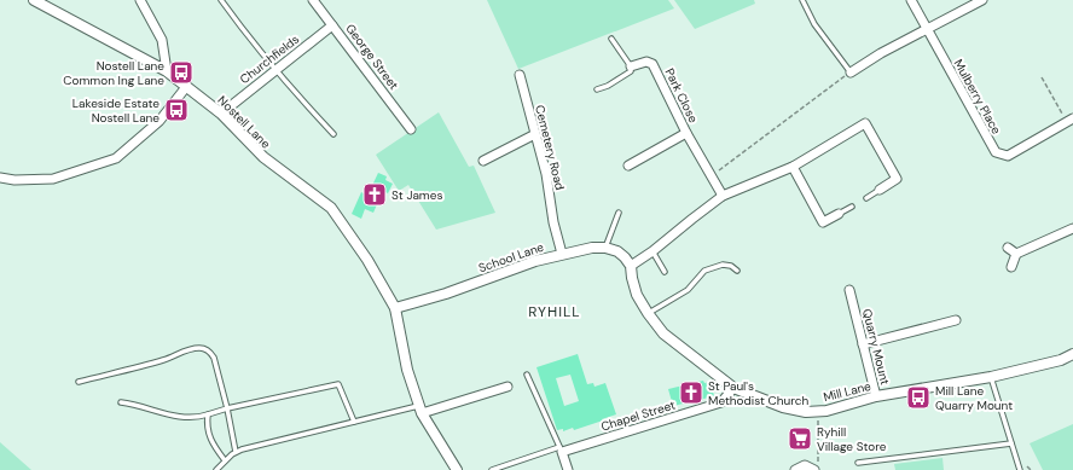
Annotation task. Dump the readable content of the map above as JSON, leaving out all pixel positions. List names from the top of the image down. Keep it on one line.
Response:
{"streets":{"street":["George Street","Churchfields","Park Close","Mulberry Place","Nostell Lane","Cemetery Road","School Lane","Quarry Mount","Mill Lane","Chapel Street"]},"crossings":[["George Street","Churchfields"],["Churchfields","Nostell Lane"],["Nostell Lane","School Lane"],["Cemetery Road","School Lane"],["Quarry Mount","Mill Lane"],["Mill Lane","Chapel Street"]],"districts":["RYHILL"],"places":{"bus stop":["Nostell Lane Common Ing Lane","Lakeside Estate Nostell Lane","Mill Lane Quarry Mount"],"church":["St James","St Paul's Methodist Church"],"supermarket":["Ryhill Village Store"]}}
